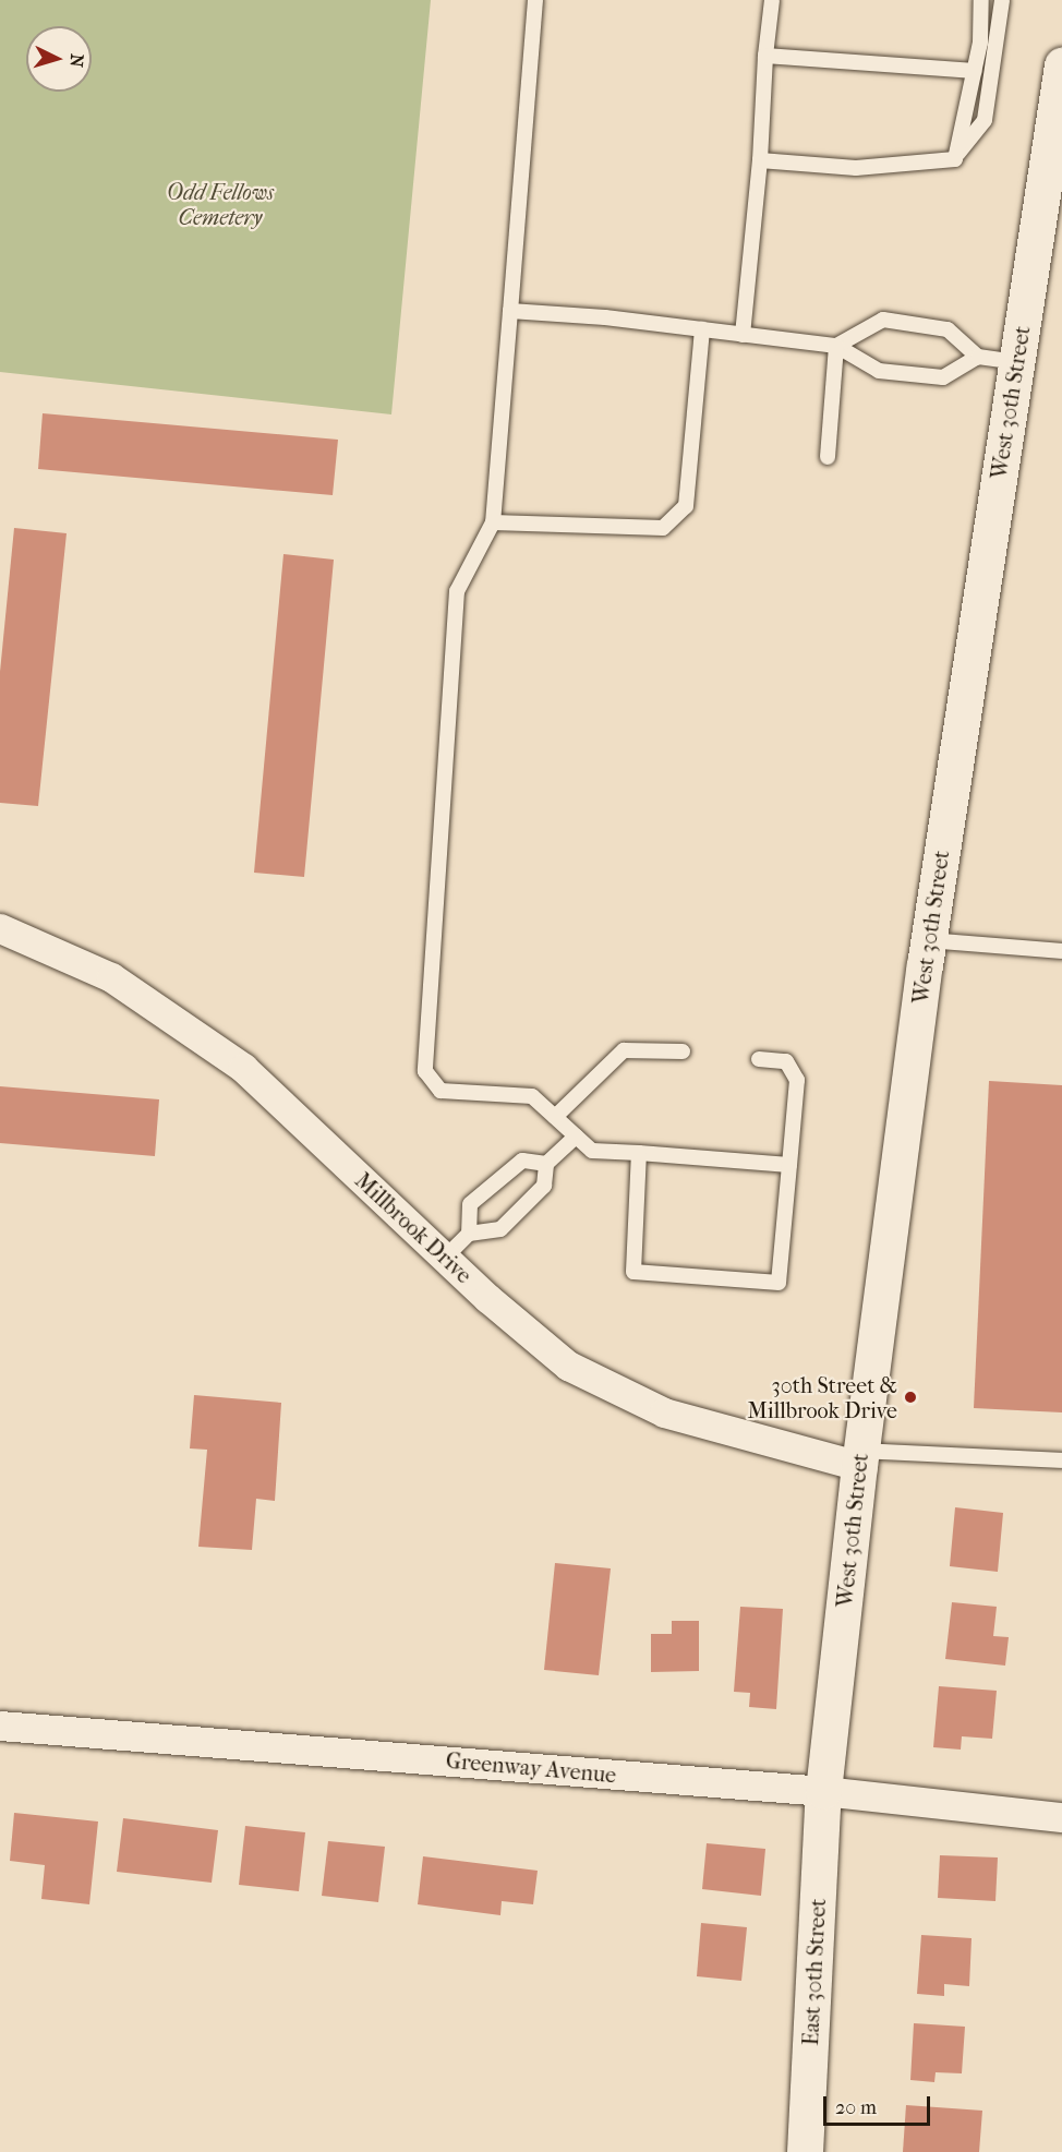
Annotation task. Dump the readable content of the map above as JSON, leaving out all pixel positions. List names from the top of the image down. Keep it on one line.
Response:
{"streets":{"street":["West 30th Street","Millbrook Drive","Greenway Avenue","East 30th Street"]},"crossings":[["West 30th Street","Millbrook Drive"],["West 30th Street","Greenway Avenue"],["West 30th Street","East 30th Street"],["Greenway Avenue","East 30th Street"]],"parks":["Odd Fellows Cemetery"],"places":["30th Street & Millbrook Drive"],"scale_bar":"20 m","north":"right"}
